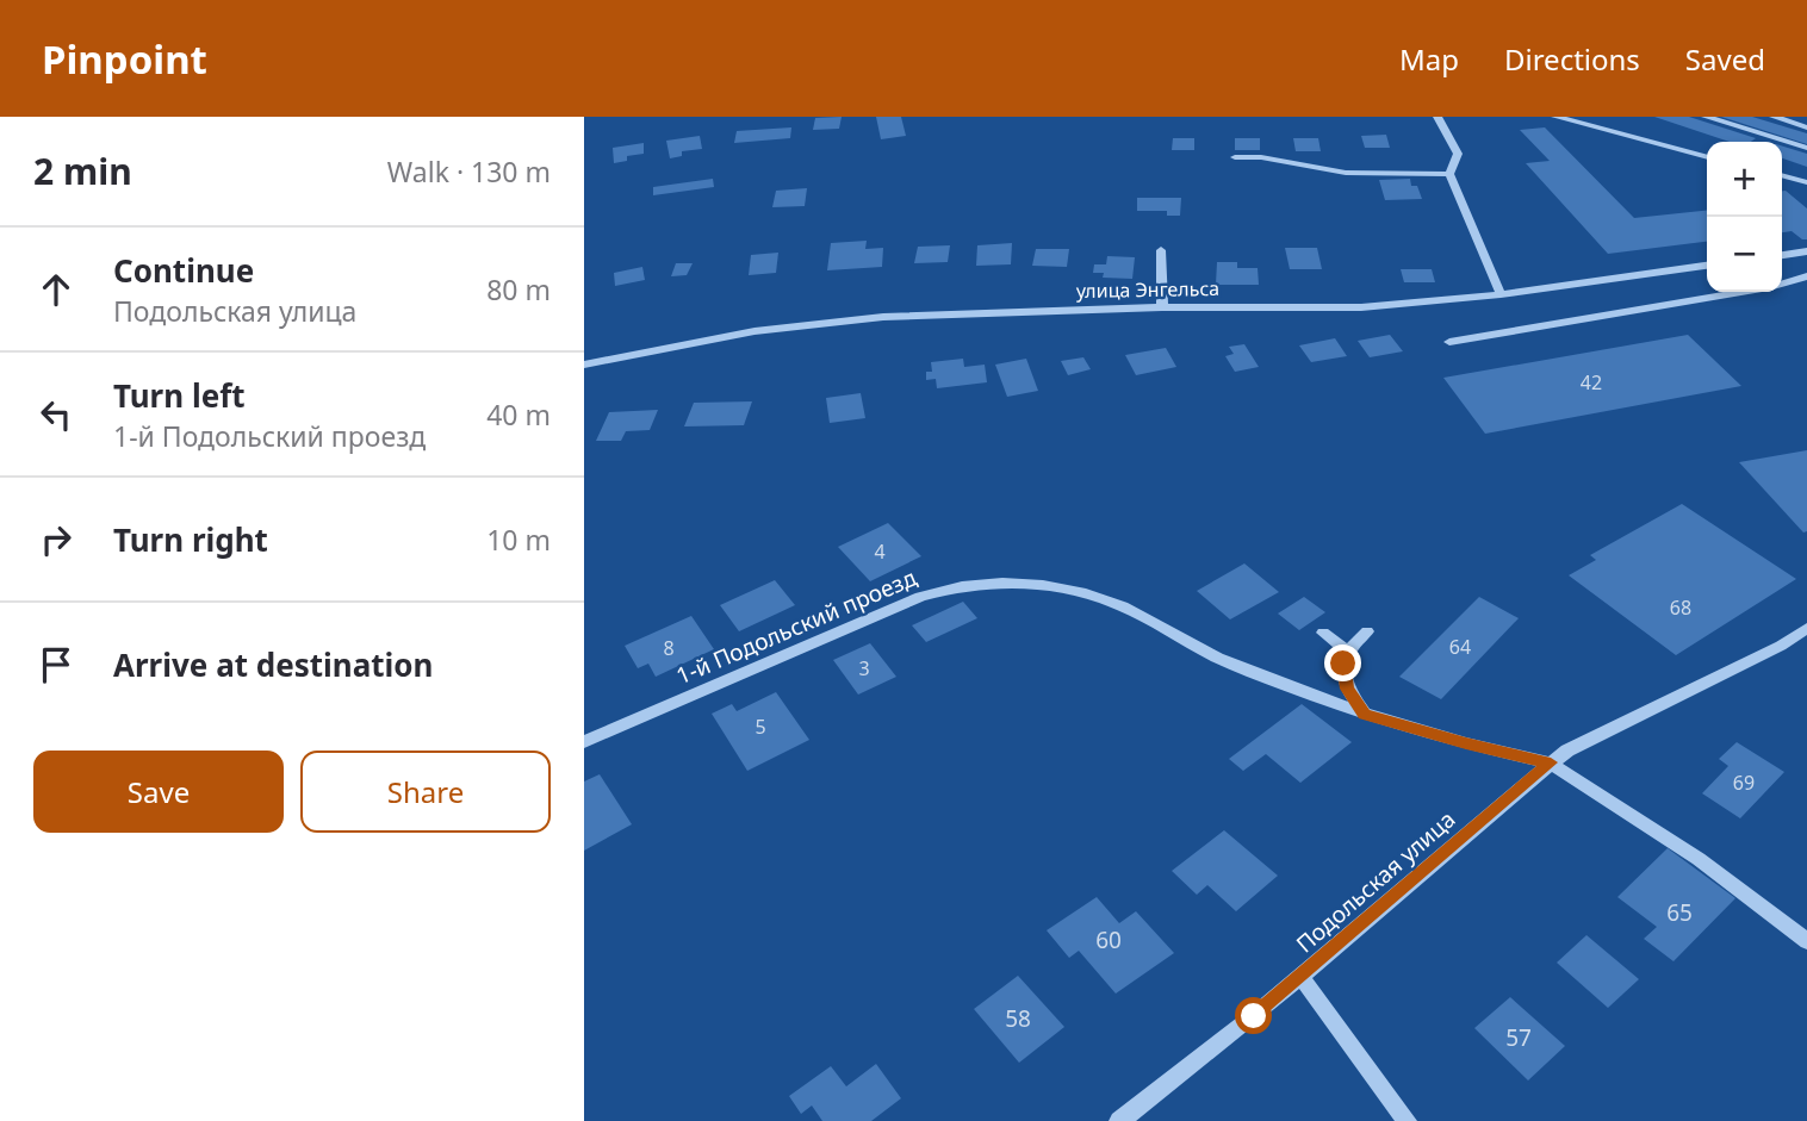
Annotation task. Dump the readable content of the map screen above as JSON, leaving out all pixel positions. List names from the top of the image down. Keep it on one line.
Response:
{"streets":{"street":["улица Энгельса","1-й Подольский проезд","Подольская улица"]},"crossings":[["1-й Подольский проезд","Подольская улица"]],"house_numbers":["42","4","68","64","8","3","5","69","65","60","58","57"],"page":{"header":"Pinpoint","nav":["Map","Directions","Saved"],"heading":["2 min","Walk · 130 m"],"map_buttons":["+","−"],"list":[["Continue","Подольская улица","80 m"],["Turn left","1-й Подольский проезд","40 m"],["Turn right","10 m"],"Arrive at destination"],"buttons":["Save","Share"]}}
